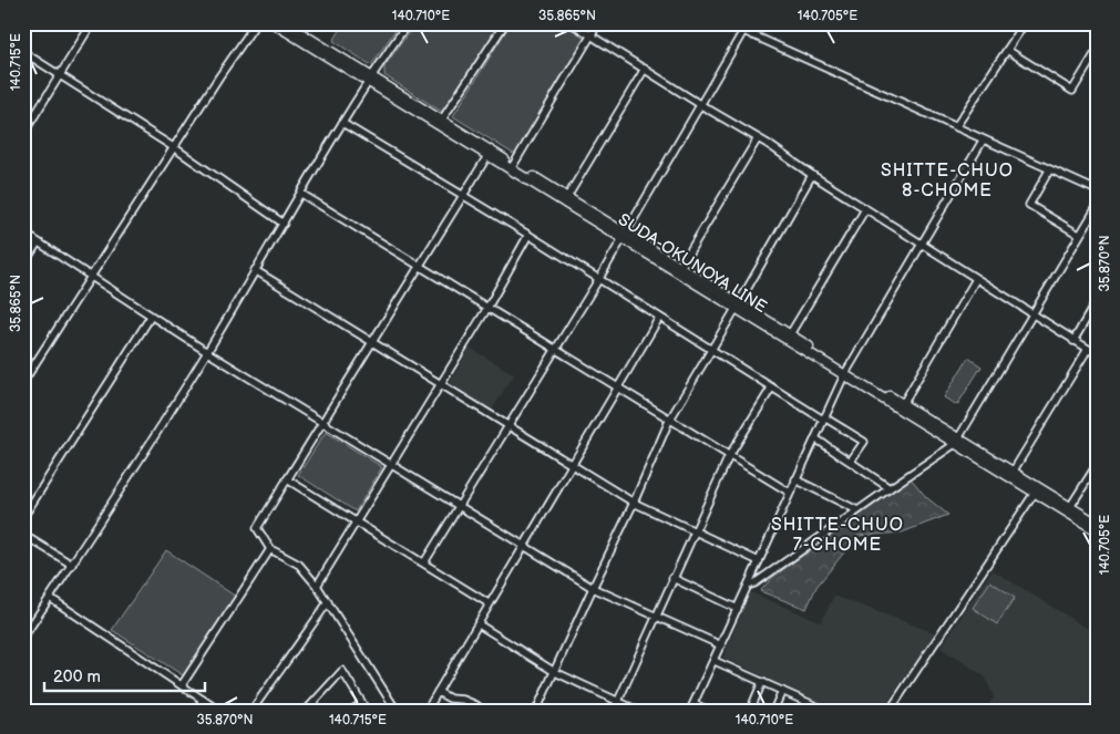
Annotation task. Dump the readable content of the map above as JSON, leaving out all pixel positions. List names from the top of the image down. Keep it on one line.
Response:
{"streets":{"main road":["SUDA-OKUNOYA LINE"]},"districts":["SHITTE-CHUO 8-CHOME","SHITTE-CHUO 7-CHOME"],"scale_bar":"200 m","coordinates":["140.710°E","35.865°N","140.705°E","140.715°E","35.870°N"]}
